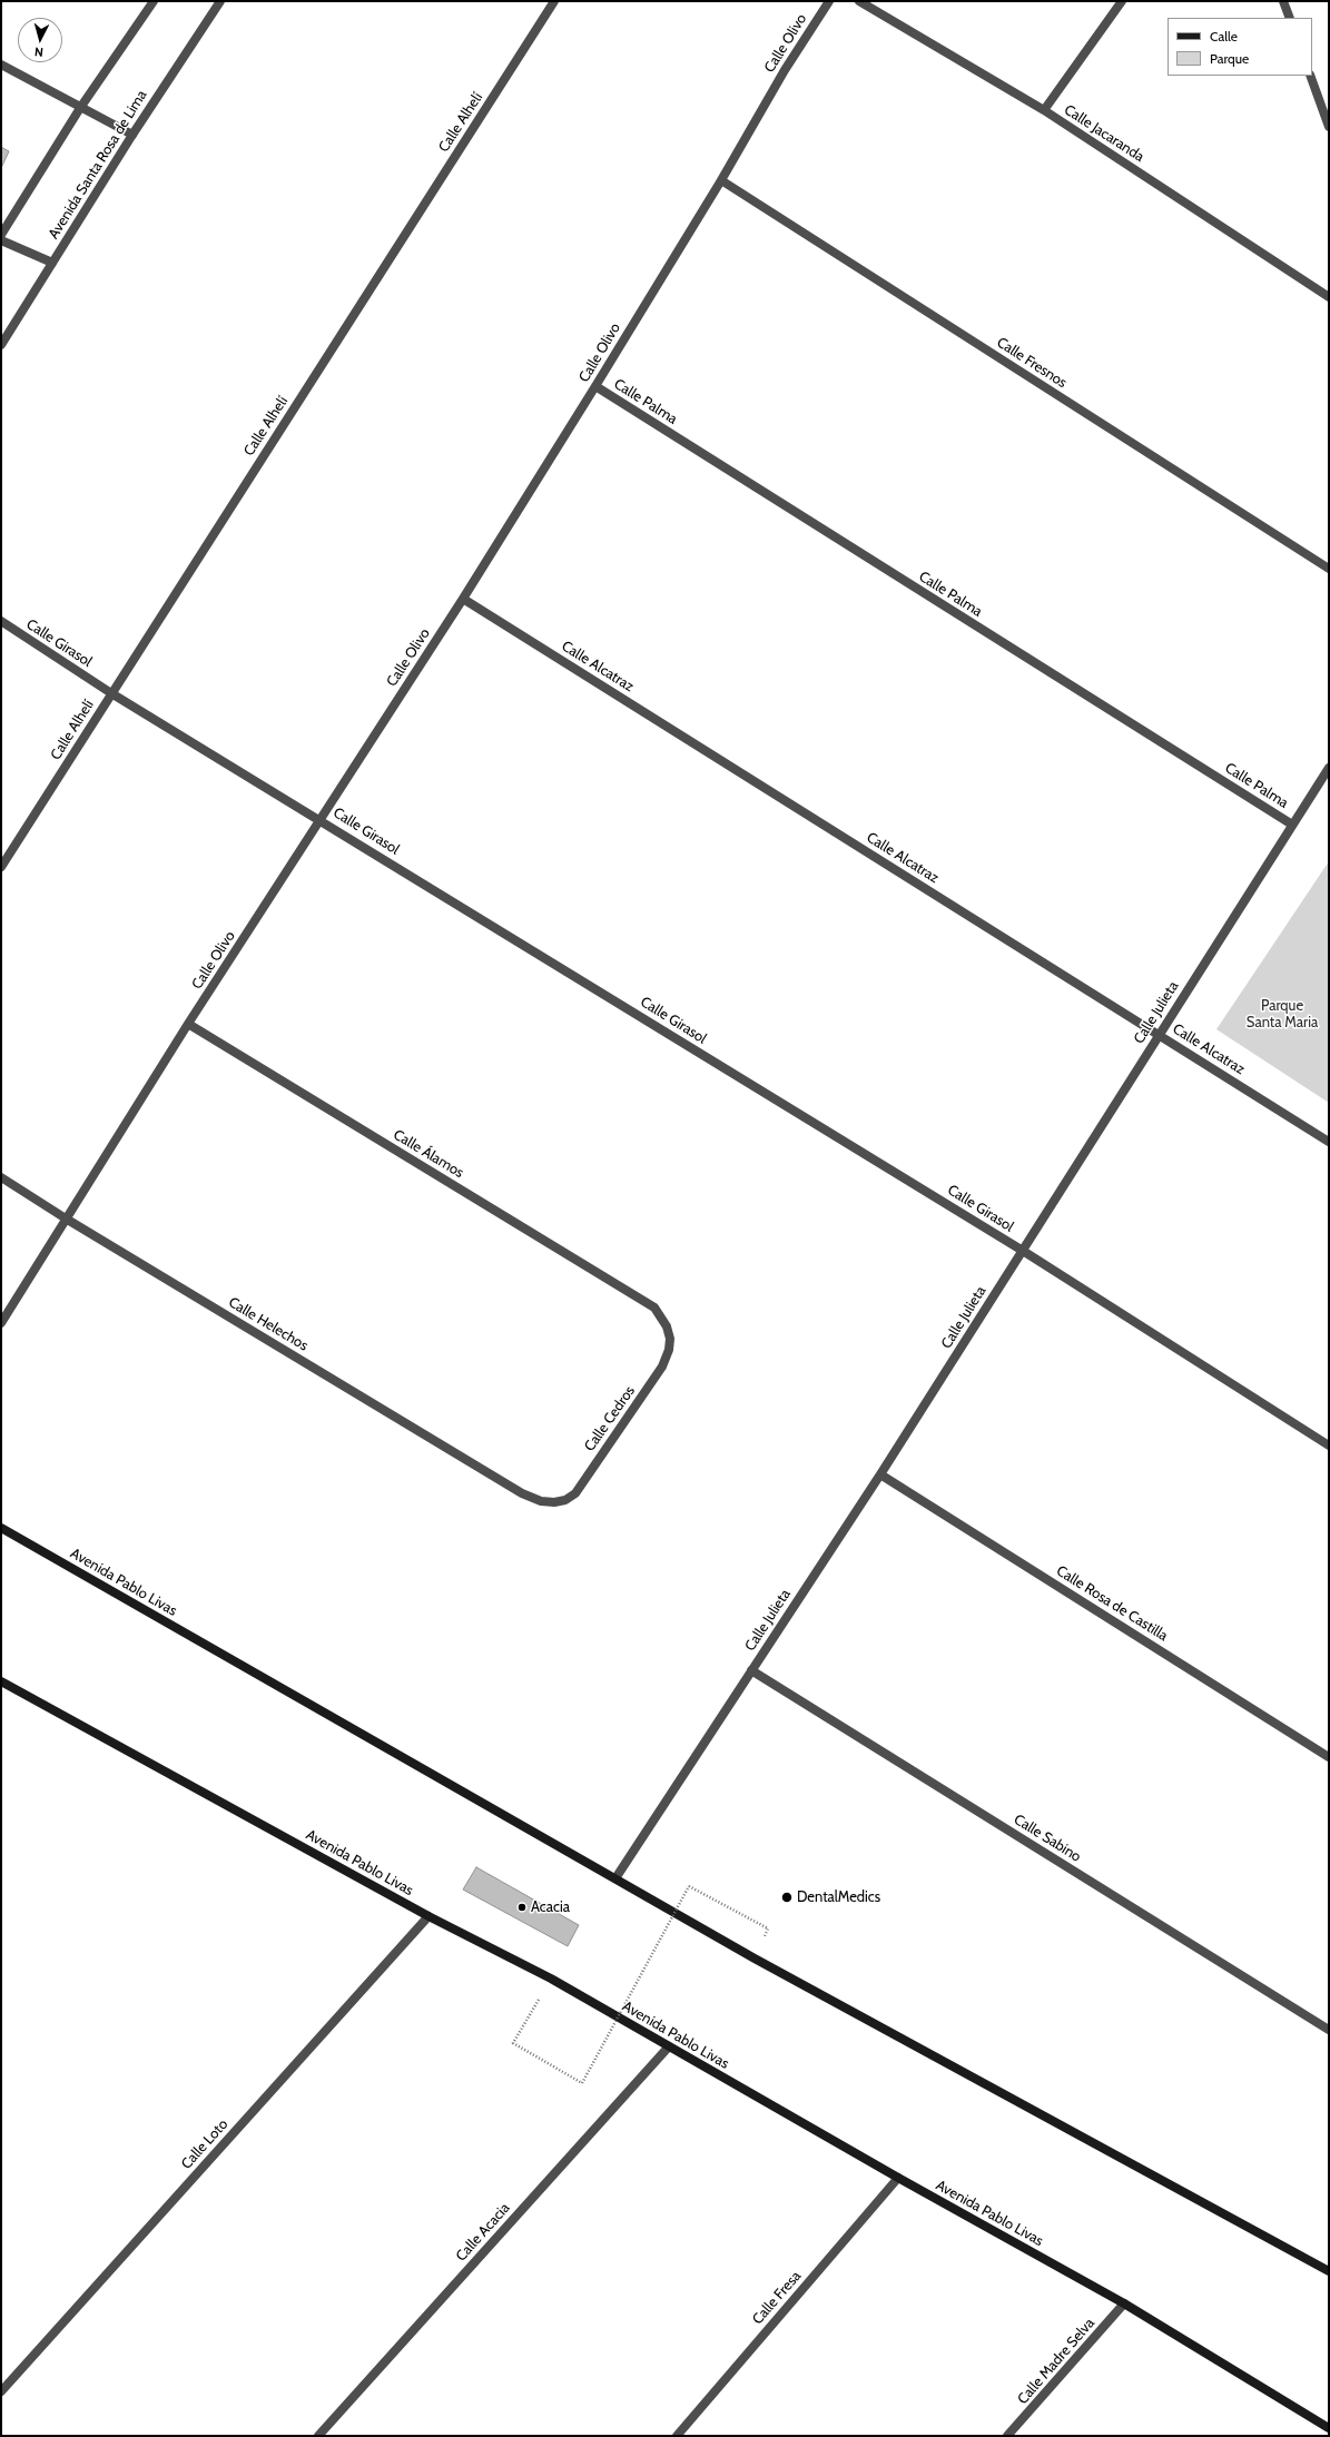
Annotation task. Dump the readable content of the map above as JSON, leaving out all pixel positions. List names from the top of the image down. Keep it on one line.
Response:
{"streets":{"main road":["Avenida Pablo Livas"],"street":["Calle Olivo","Calle Alhelí","Calle Jacaranda","Avenida Santa Rosa de Lima","Calle Fresnos","Calle Palma","Calle Girasol","Calle Alcatraz","Calle Julieta","Calle Álamos","Calle Helechos","Calle Cedros","Calle Rosa de Castilla","Calle Sabino","Calle Loto","Calle Acacia","Calle Fresa","Calle Madre Selva"]},"crossings":[["Calle Olivo","Calle Fresnos"],["Calle Olivo","Calle Palma"],["Calle Olivo","Calle Girasol"],["Calle Olivo","Calle Alcatraz"],["Calle Olivo","Calle Álamos"],["Calle Olivo","Calle Helechos"],["Calle Alhelí","Calle Girasol"],["Calle Palma","Calle Julieta"],["Calle Girasol","Calle Julieta"],["Calle Alcatraz","Calle Julieta"],["Calle Julieta","Avenida Pablo Livas"],["Calle Julieta","Calle Rosa de Castilla"],["Calle Julieta","Calle Sabino"],["Calle Álamos","Calle Cedros"],["Calle Helechos","Calle Cedros"],["Avenida Pablo Livas","Calle Loto"],["Avenida Pablo Livas","Calle Acacia"],["Avenida Pablo Livas","Calle Fresa"],["Avenida Pablo Livas","Calle Madre Selva"]],"parks":["Parque Santa Maria"],"places":["DentalMedics","Acacia"],"legend":["Calle","Parque"],"north":"bottom"}
